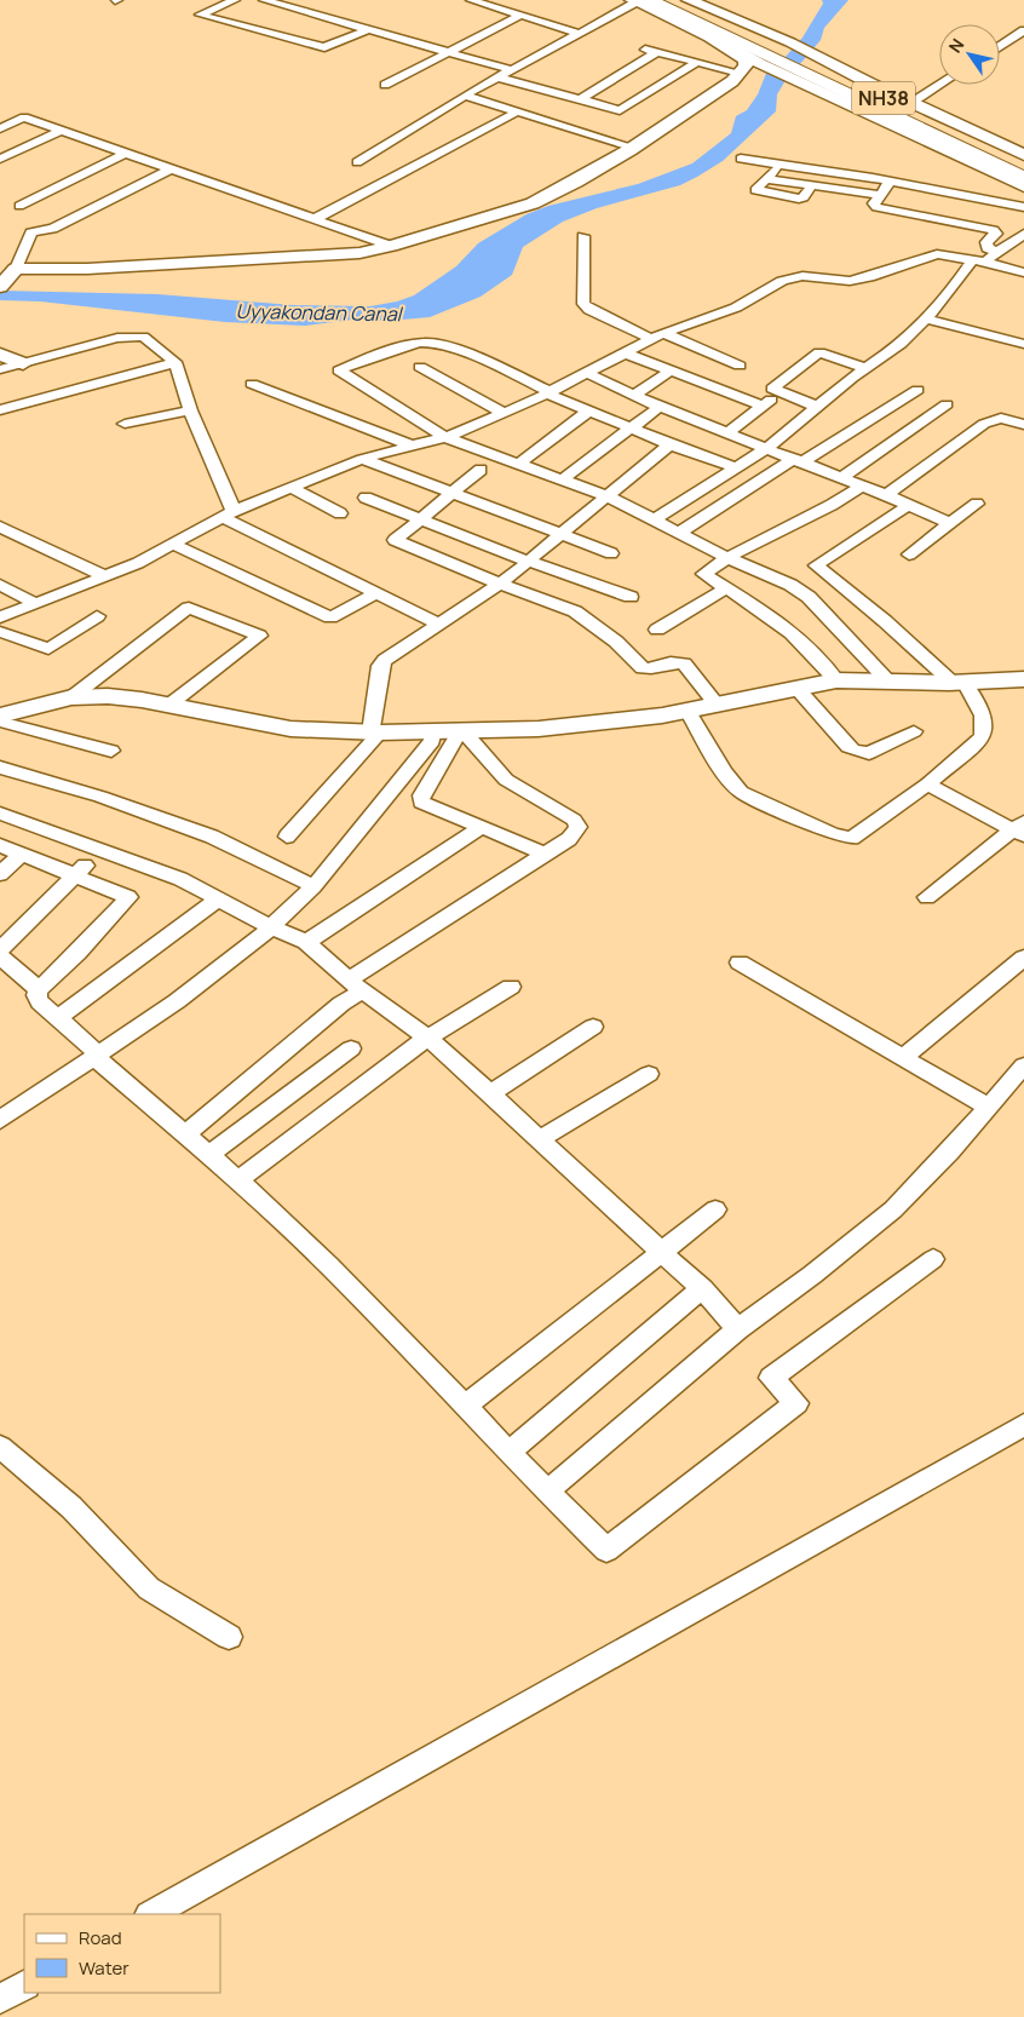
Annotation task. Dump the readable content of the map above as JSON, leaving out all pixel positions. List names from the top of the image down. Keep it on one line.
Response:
{"streets":{"highway":["NH38"]},"water":["Uyyakondan Canal"],"legend":["Road","Water"],"north":"top left"}
